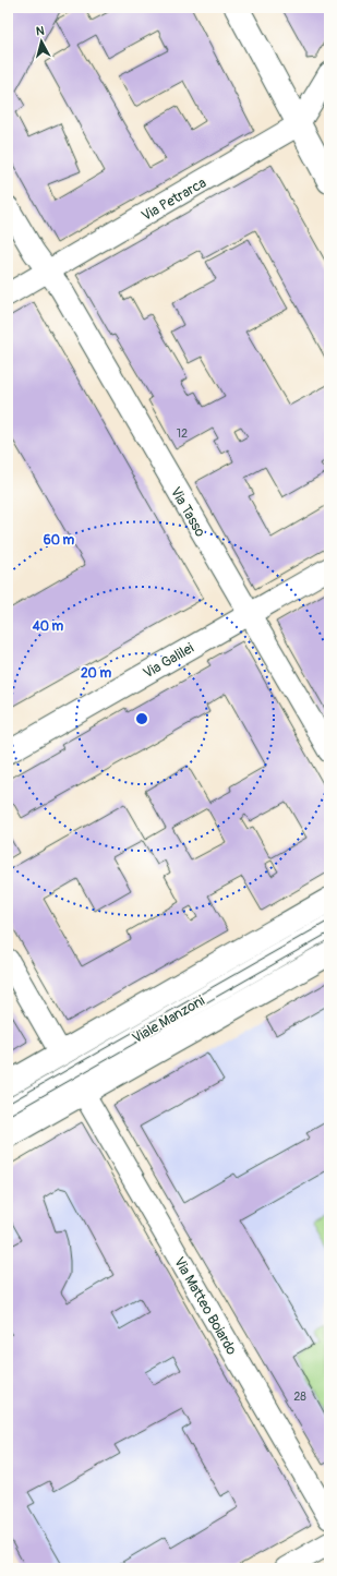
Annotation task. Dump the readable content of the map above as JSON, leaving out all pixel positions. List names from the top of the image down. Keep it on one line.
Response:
{"streets":{"main road":["Viale Manzoni"],"street":["Via Petrarca","Via Tasso","Via Galilei","Via Matteo Boiardo"]},"crossings":[["Via Petrarca","Via Tasso"],["Via Tasso","Via Galilei"],["Viale Manzoni","Via Matteo Boiardo"]],"house_numbers":["12","28"],"north":"top","rings":["60 m","40 m","20 m"]}
